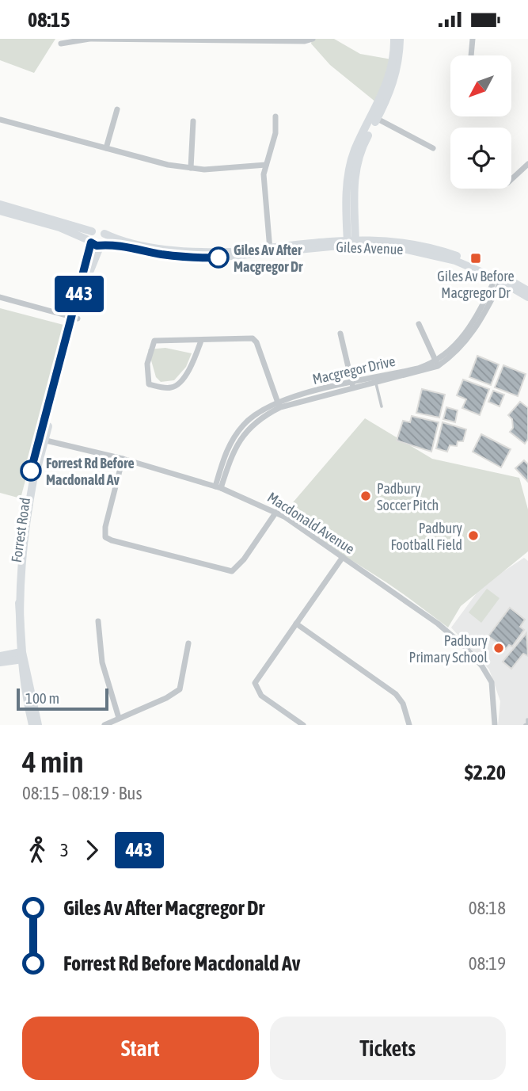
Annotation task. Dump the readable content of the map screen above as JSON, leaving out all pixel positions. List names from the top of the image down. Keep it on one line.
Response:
{"streets":{"street":["Giles Avenue","Macgregor Drive","Macdonald Avenue","Forrest Road"]},"crossings":[["Giles Avenue","Macgregor Drive"],["Giles Avenue","Forrest Road"],["Macgregor Drive","Macdonald Avenue"],["Macdonald Avenue","Forrest Road"]],"places":{"other":["Giles Av After Macgregor Dr","Forrest Rd Before Macdonald Av","Padbury Soccer Pitch","Padbury Football Field","Padbury Primary School"],"transit":["Giles Av Before Macgregor Dr"]},"lines":["bus line 443"],"scale_bar":"100 m","north":"bottom left","page":{"status":"08:15","on_map":"443","scale":"100 m","heading":["4 min","08:15 – 08:19 · Bus","$2.20"],"legs":["3","443"],"list":[{"name":"Giles Av After Macgregor Dr","value":"08:18"},{"name":"Forrest Rd Before Macdonald Av","value":"08:19"}],"buttons":["Start","Tickets"]}}
